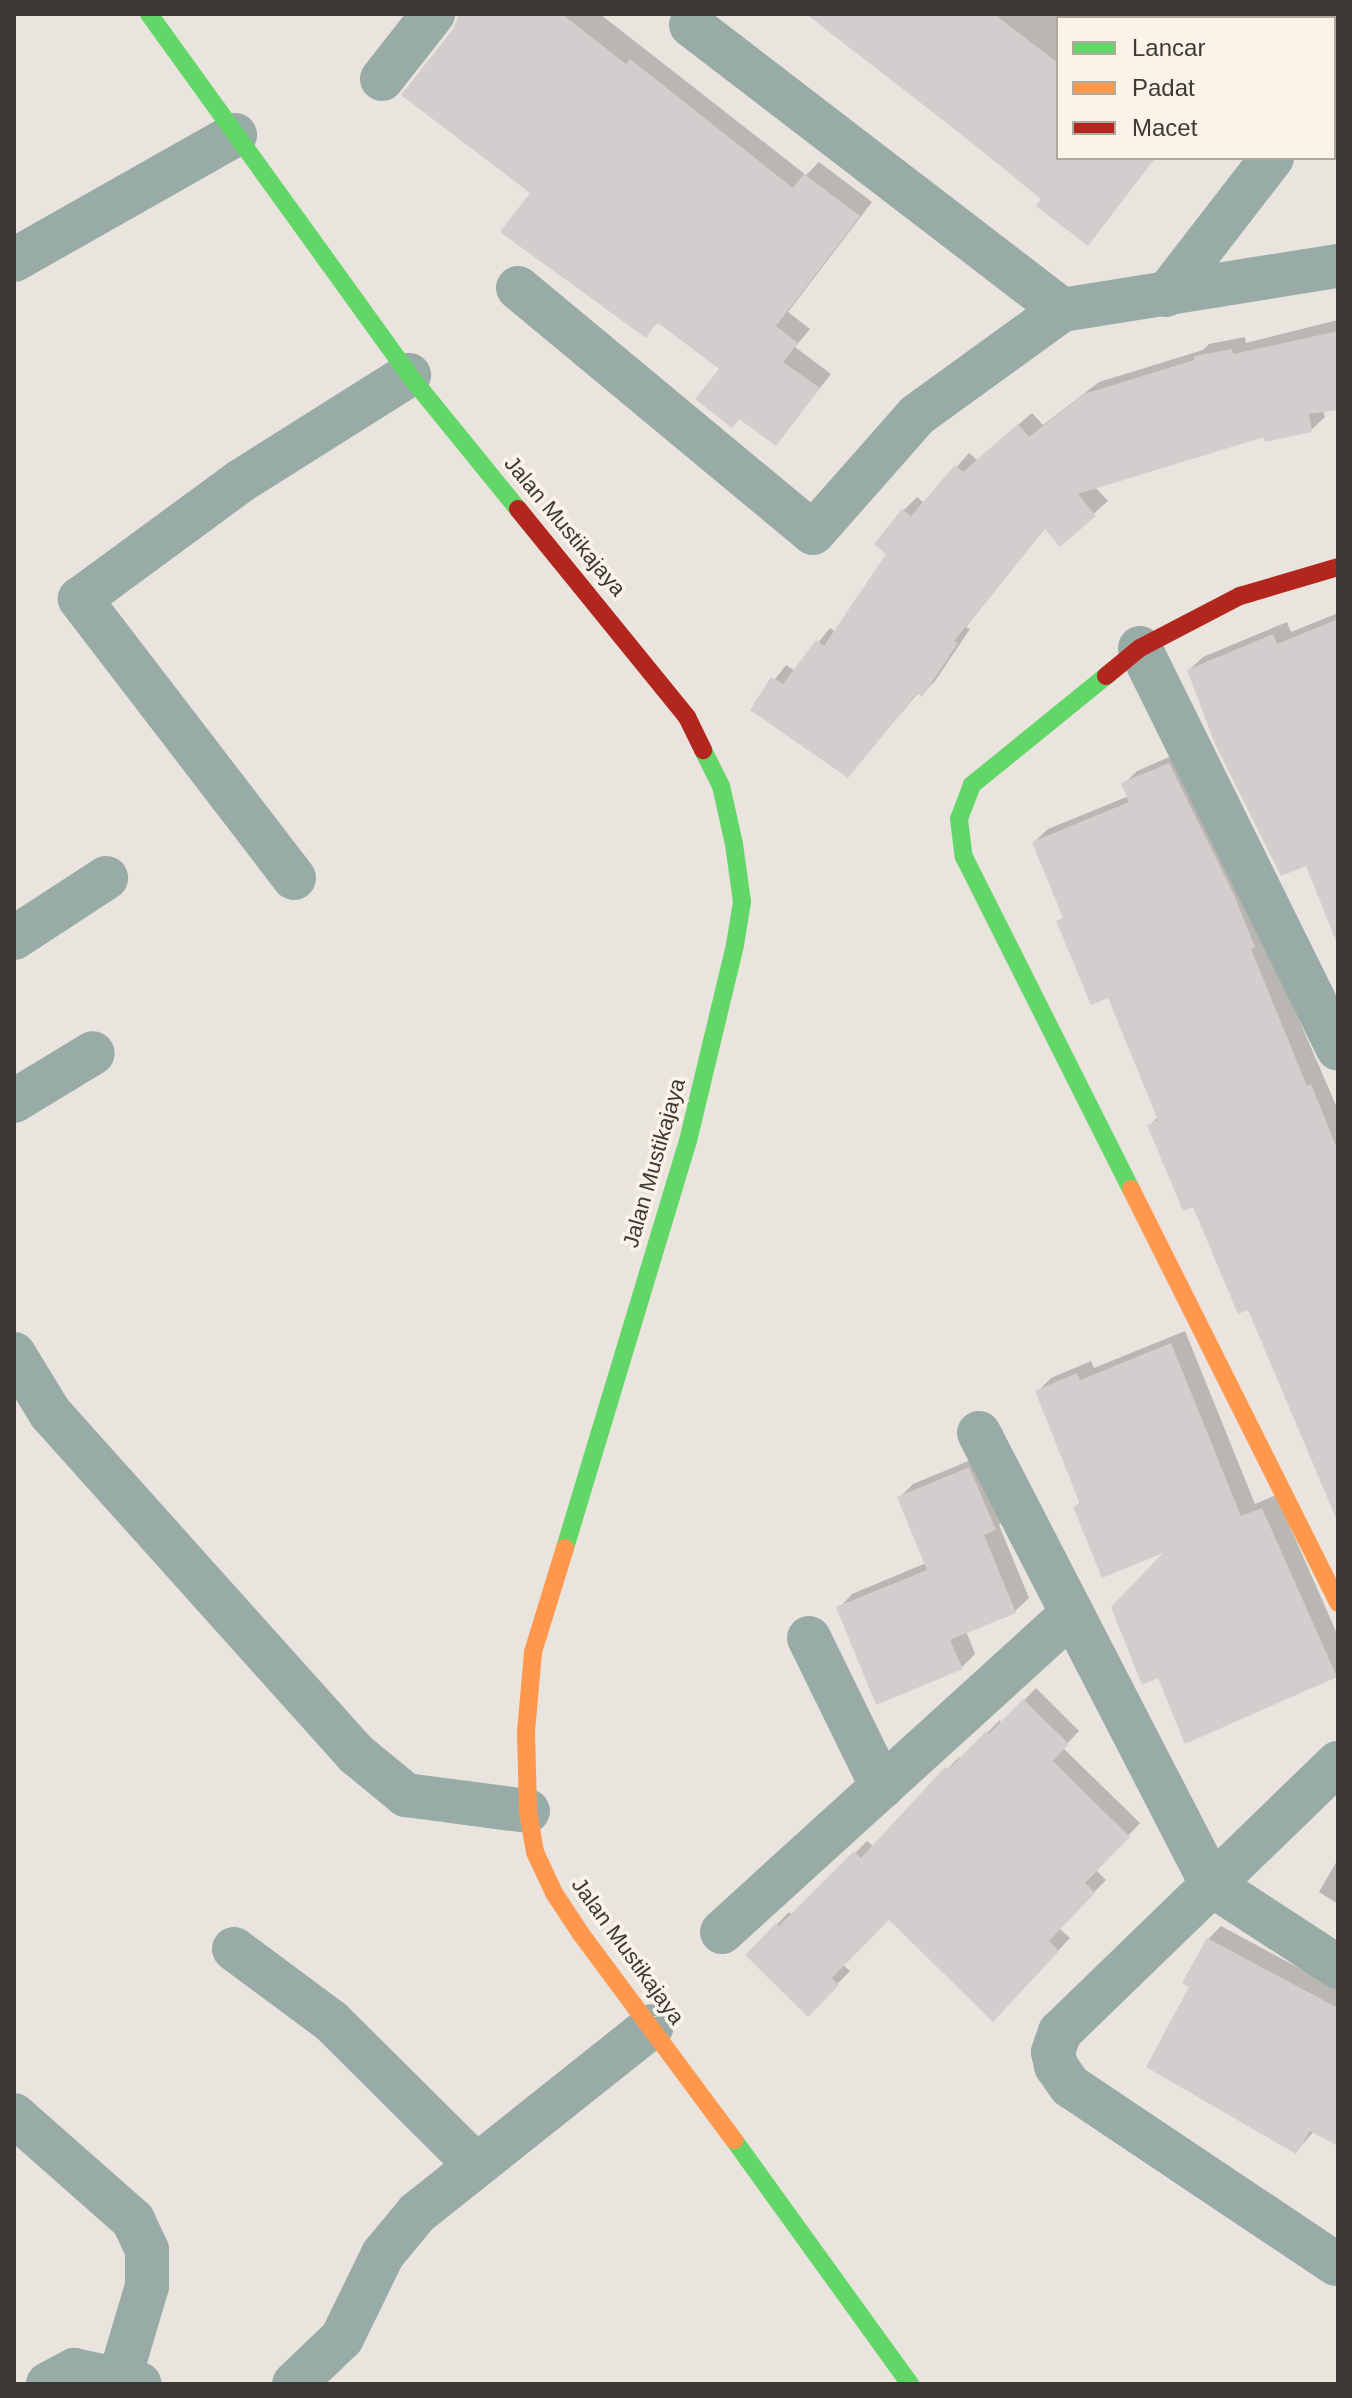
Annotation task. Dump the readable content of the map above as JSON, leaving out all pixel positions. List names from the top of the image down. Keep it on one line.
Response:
{"streets":{"main road":["Jalan Mustikajaya"]},"legend":["Lancar","Padat","Macet"]}
